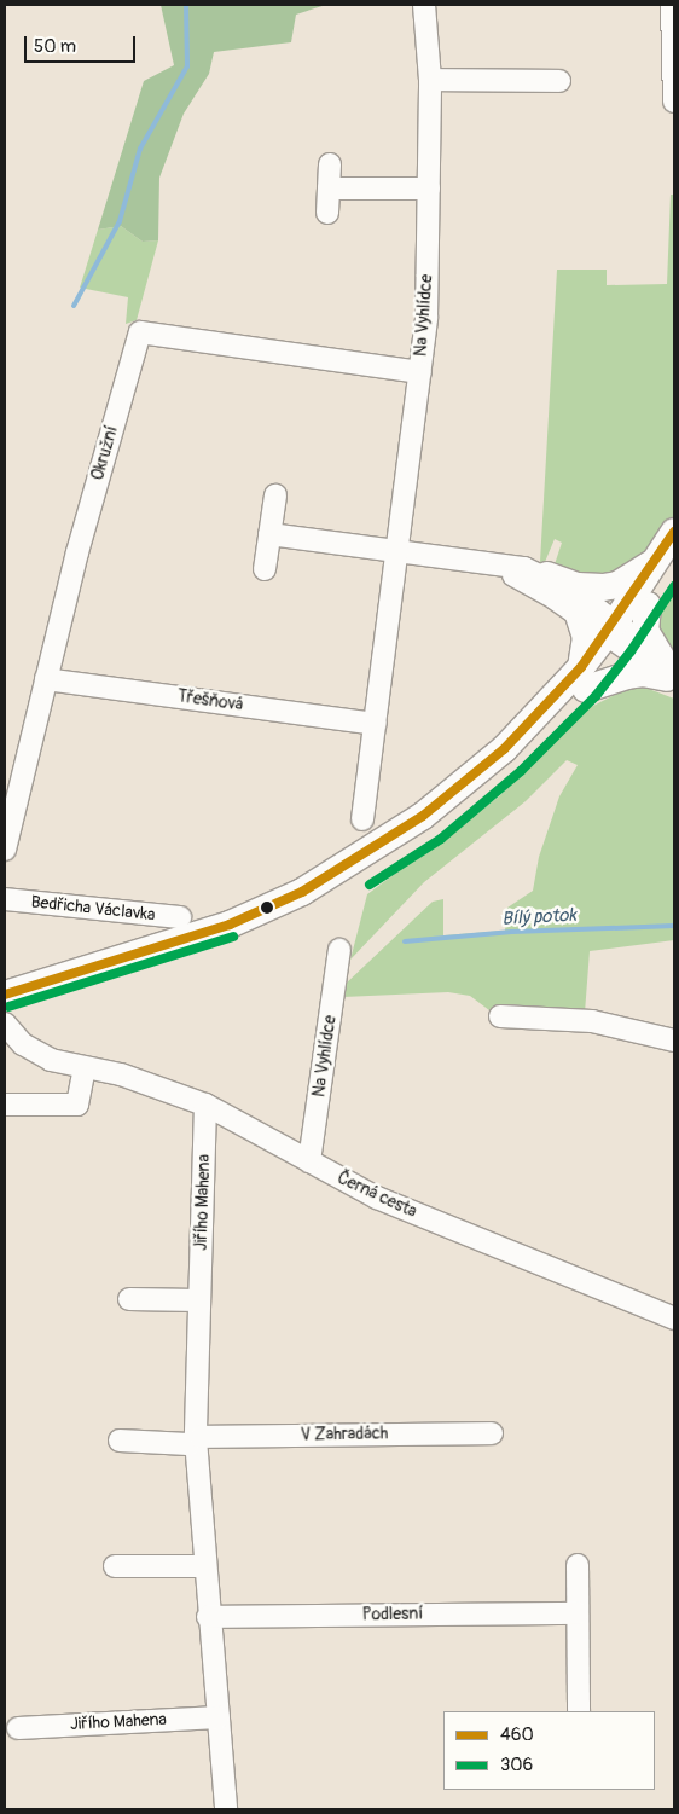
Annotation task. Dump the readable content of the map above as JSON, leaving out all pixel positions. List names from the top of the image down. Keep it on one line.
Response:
{"streets":{"street":["Na Vyhlídce","Okružní","Třešňová","Bedřicha Václavka","Černá cesta","Jiřího Mahena","V Zahradách","Podlesní"]},"crossings":[["Na Vyhlídce","Okružní"],["Na Vyhlídce","Třešňová"],["Na Vyhlídce","Černá cesta"],["Okružní","Třešňová"],["Černá cesta","Jiřího Mahena"],["Jiřího Mahena","V Zahradách"],["Jiřího Mahena","Podlesní"]],"water":["Bílý potok"],"lines":["transit line 460","transit line 306"],"legend":["460","306"],"scale_bar":"50 m"}
